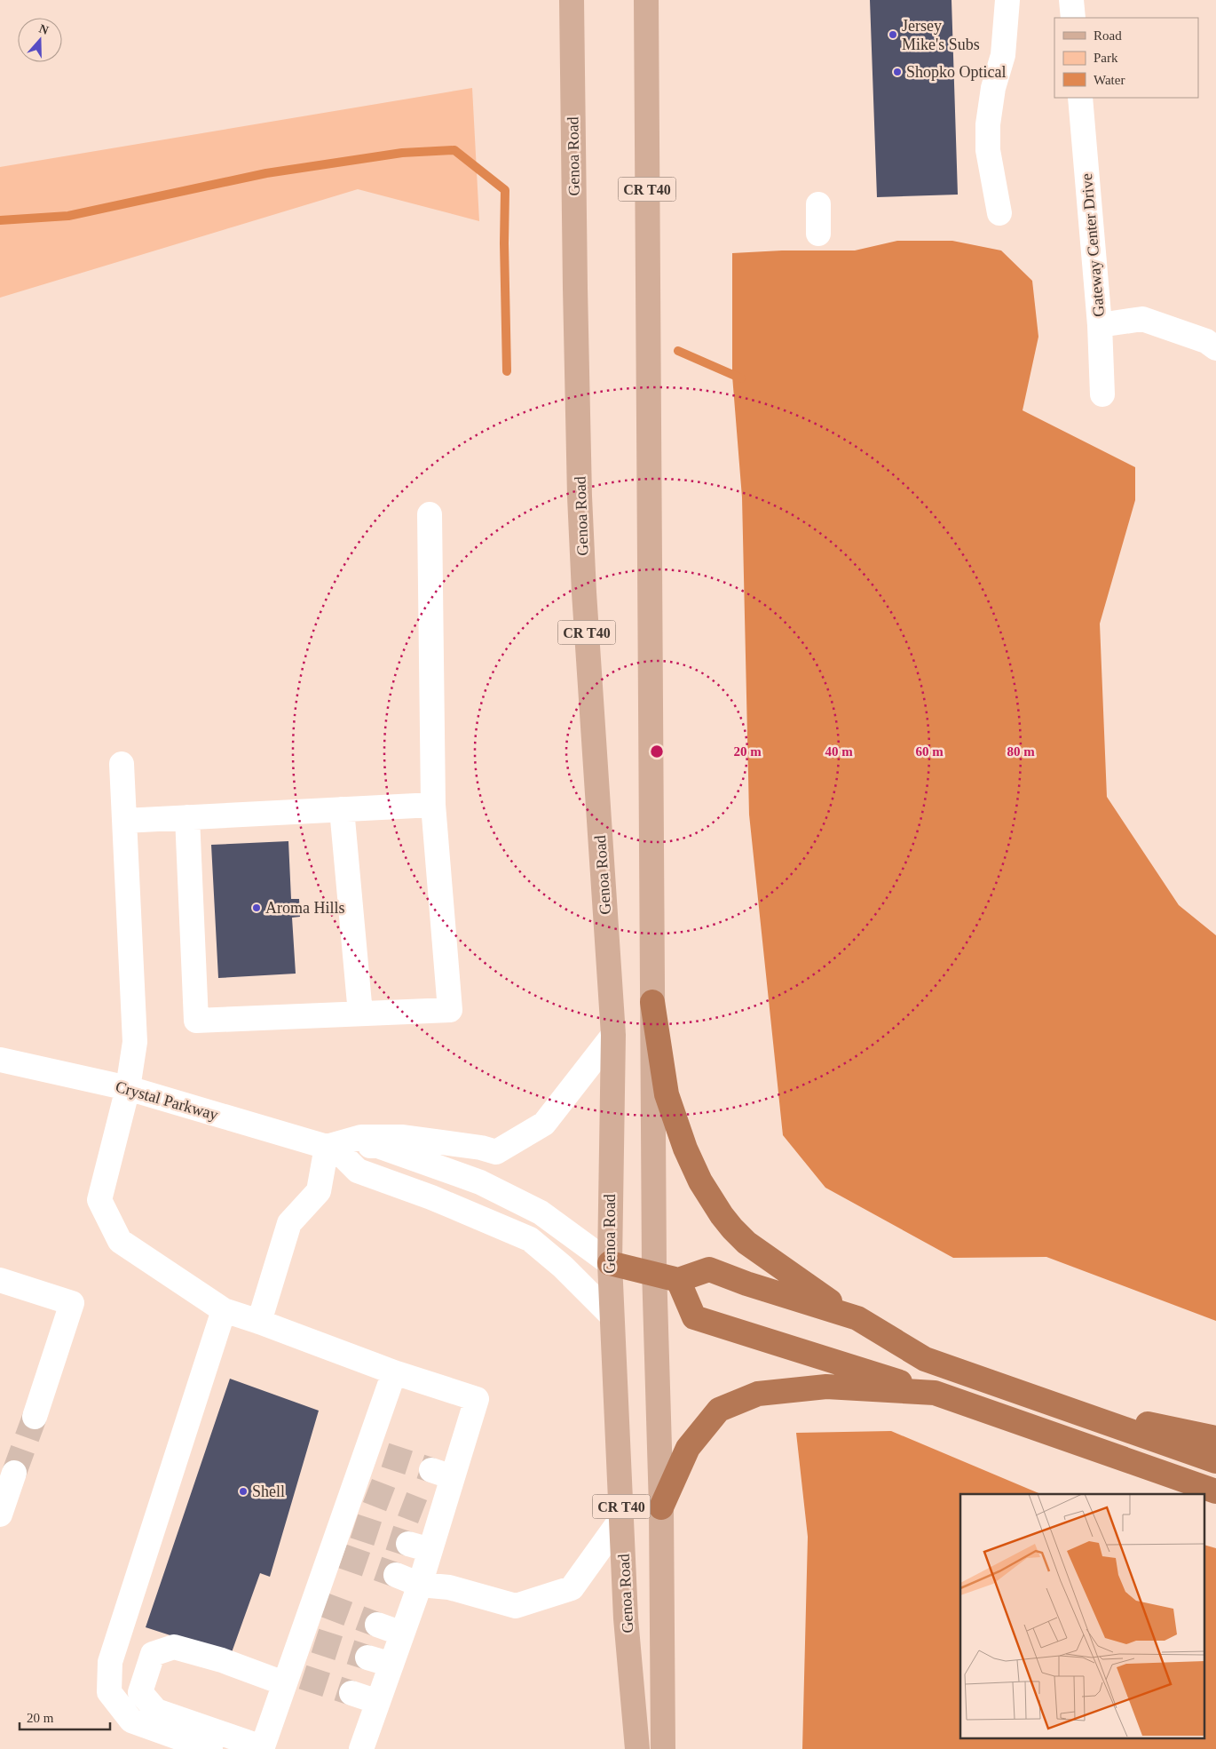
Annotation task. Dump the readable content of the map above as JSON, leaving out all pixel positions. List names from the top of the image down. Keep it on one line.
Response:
{"streets":{"main road":["Genoa Road","CR T40"],"street":["Gateway Center Drive","Crystal Parkway"]},"crossings":[["Genoa Road","Crystal Parkway"]],"places":["Jersey Mike's Subs","Shopko Optical","Aroma Hills","Shell"],"legend":["Road","Park","Water"],"scale_bar":"20 m","north":"top","rings":["20 m","40 m","60 m","80 m"]}
